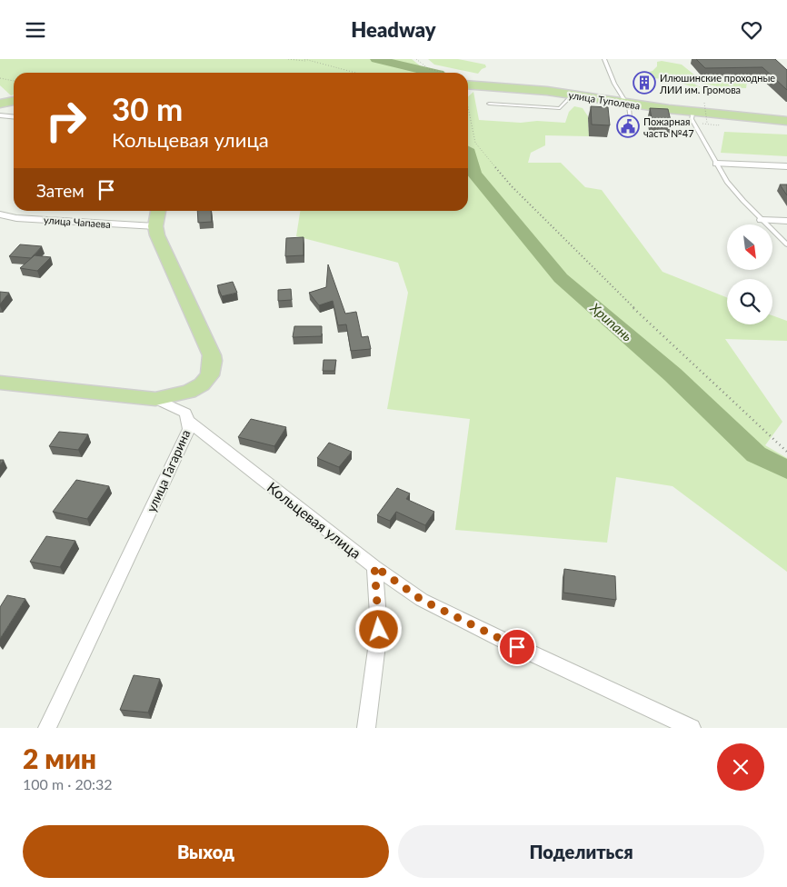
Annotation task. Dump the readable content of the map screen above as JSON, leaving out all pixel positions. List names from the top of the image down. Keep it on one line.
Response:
{"streets":{"main road":["улица Туполева"],"street":["улица Чапаева","улица Гагарина","Кольцевая улица"]},"crossings":[["улица Гагарина","Кольцевая улица"]],"water":["Хрипань"],"places":{"building":["Илюшинские проходные ЛИИ им. Громова"],"public building":["Пожарная часть №47"]},"north":"bottom right","page":{"header":"Headway","turn":["30 m","Кольцевая улица"],"then":"Затем","heading":["2 мин","100 m · 20:32"],"buttons":["Выход","Поделиться"]}}
